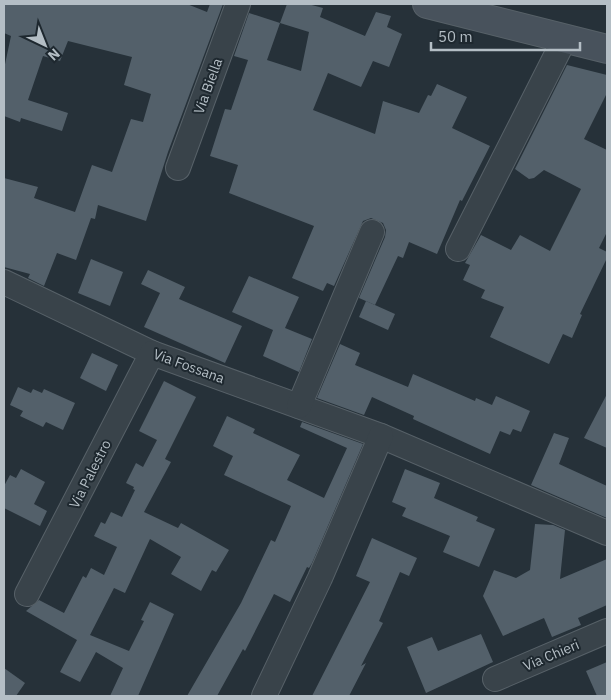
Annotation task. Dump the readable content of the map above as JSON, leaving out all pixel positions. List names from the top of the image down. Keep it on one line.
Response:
{"streets":{"street":["Via Biella","Via Fossana","Via Palestro","Via Chieri"]},"crossings":[["Via Fossana","Via Palestro"]],"scale_bar":"50 m","north":"bottom right"}
